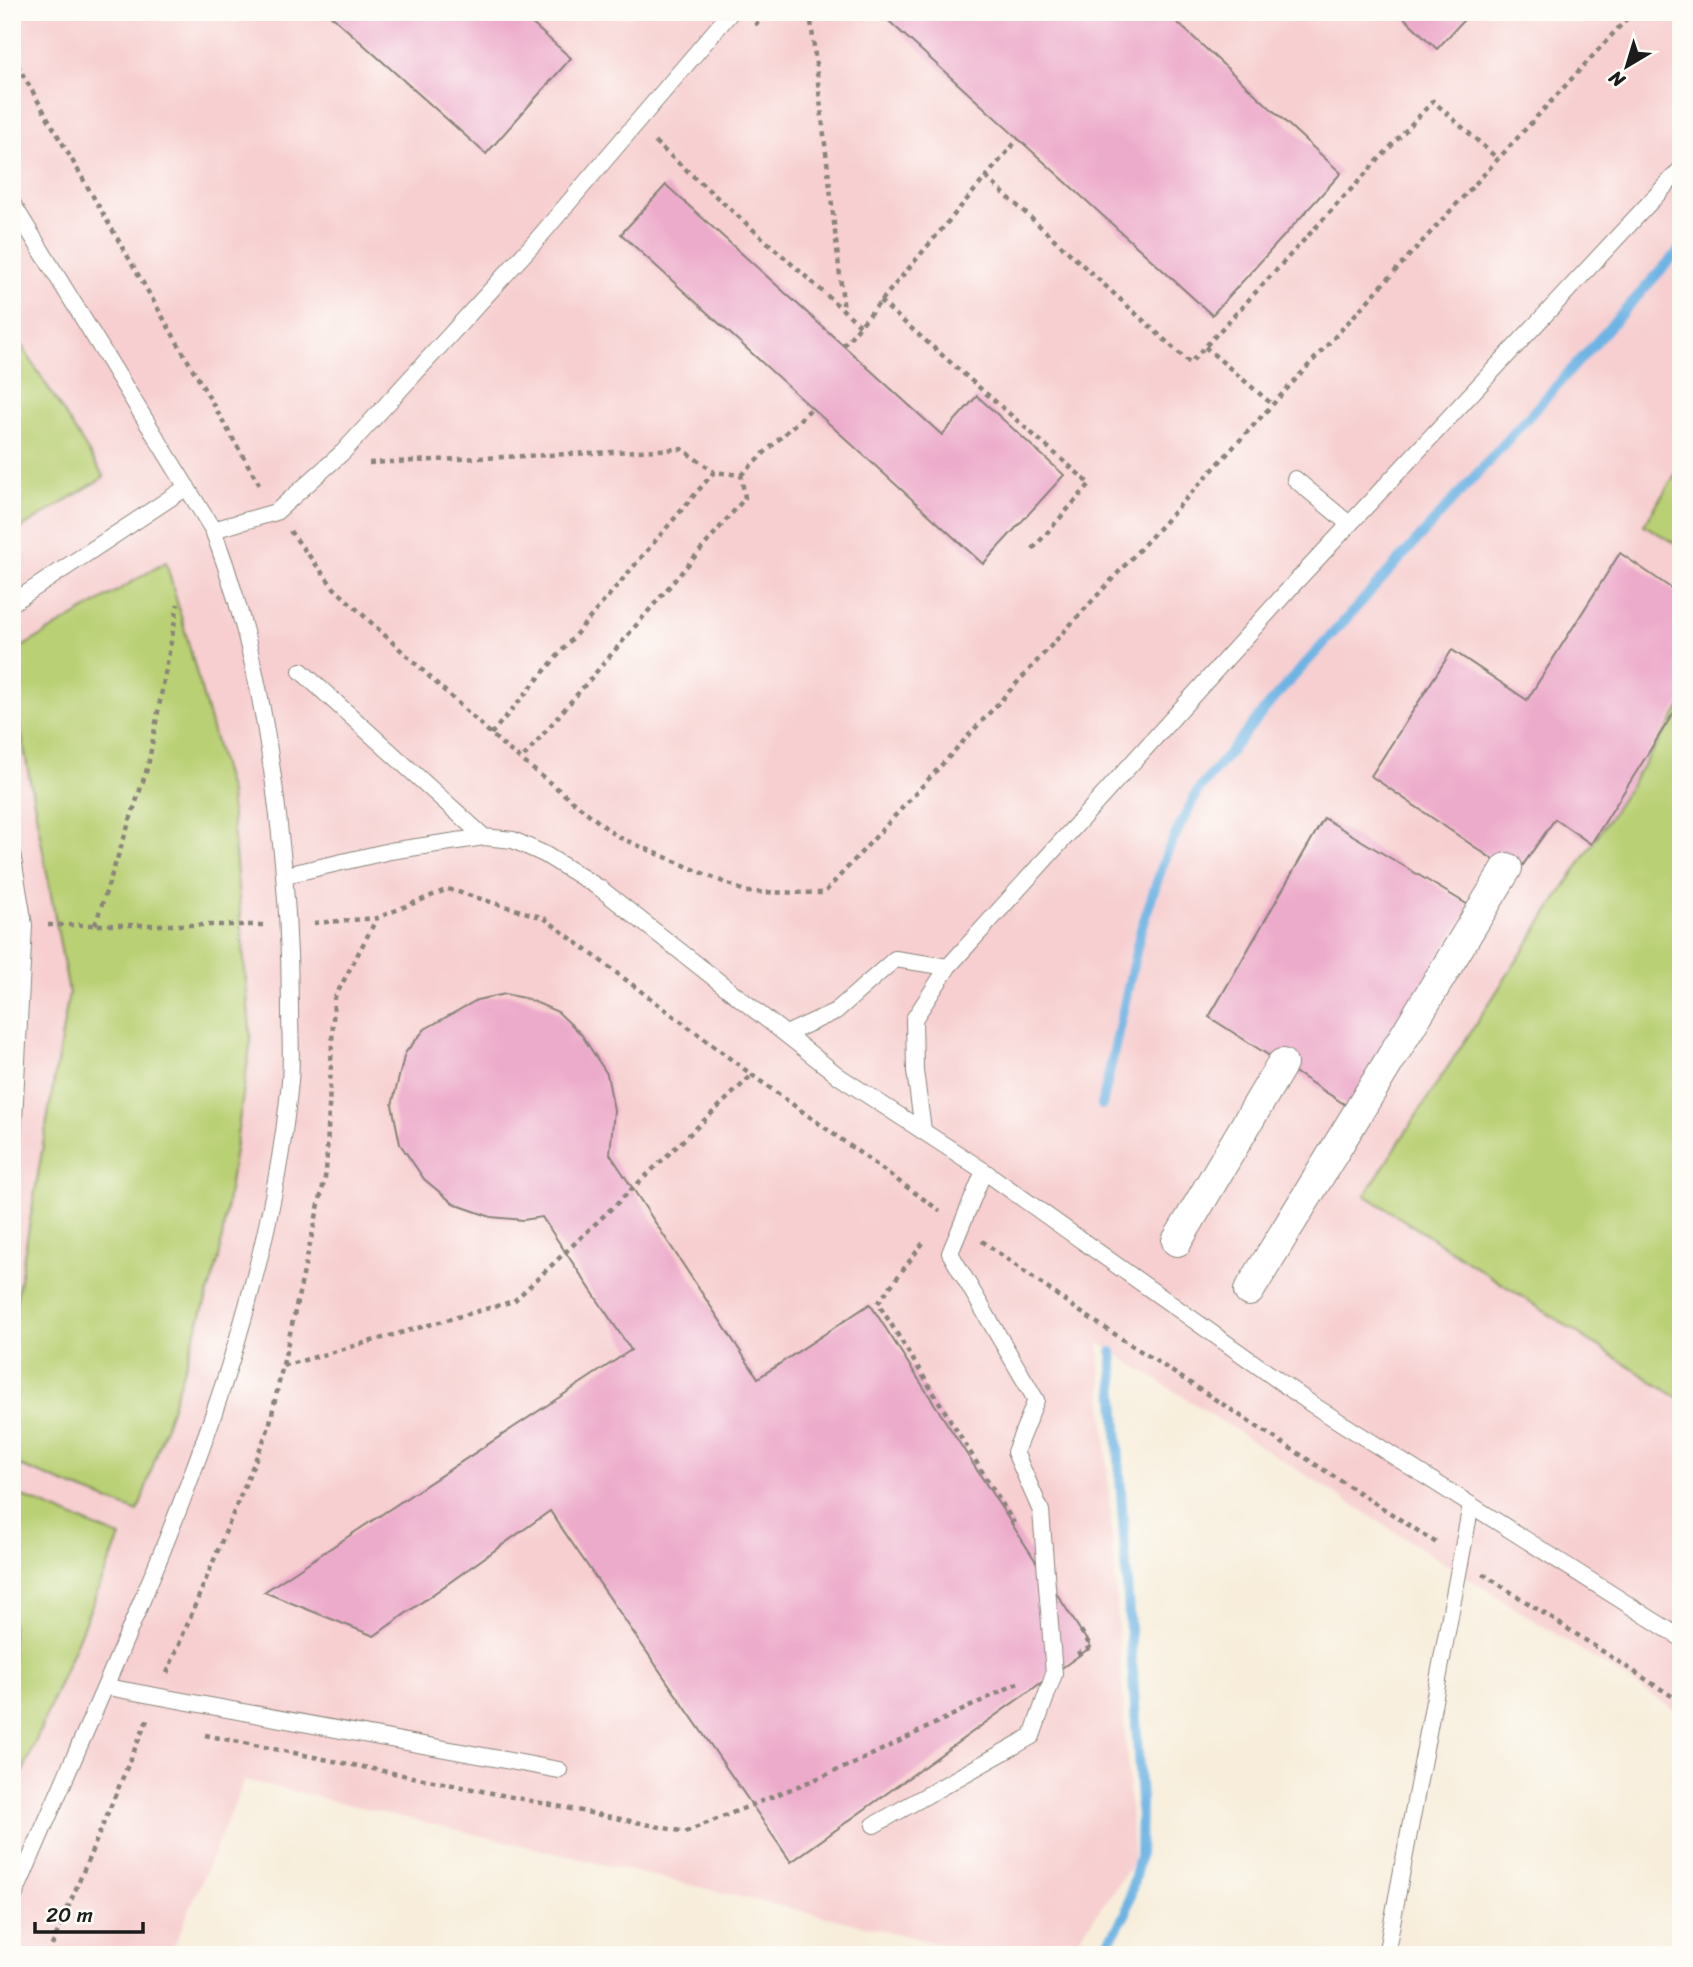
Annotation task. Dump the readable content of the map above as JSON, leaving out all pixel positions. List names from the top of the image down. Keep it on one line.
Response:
{"scale_bar":"20 m","north":"bottom left"}
